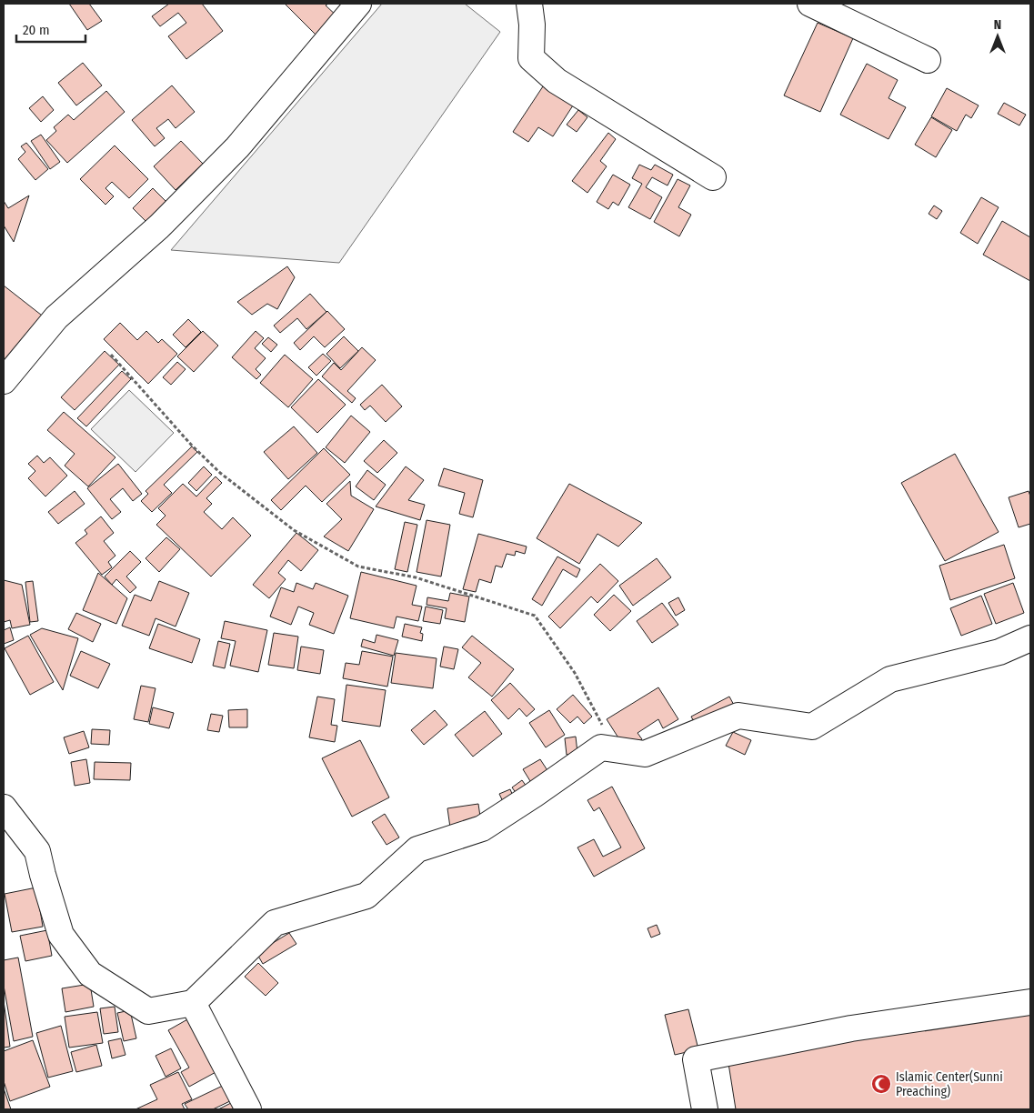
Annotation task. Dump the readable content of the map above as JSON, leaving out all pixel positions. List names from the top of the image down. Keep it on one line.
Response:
{"places":{"mosque":["Islamic Center(Sunni Preaching)"]},"scale_bar":"20 m","north":"top"}
